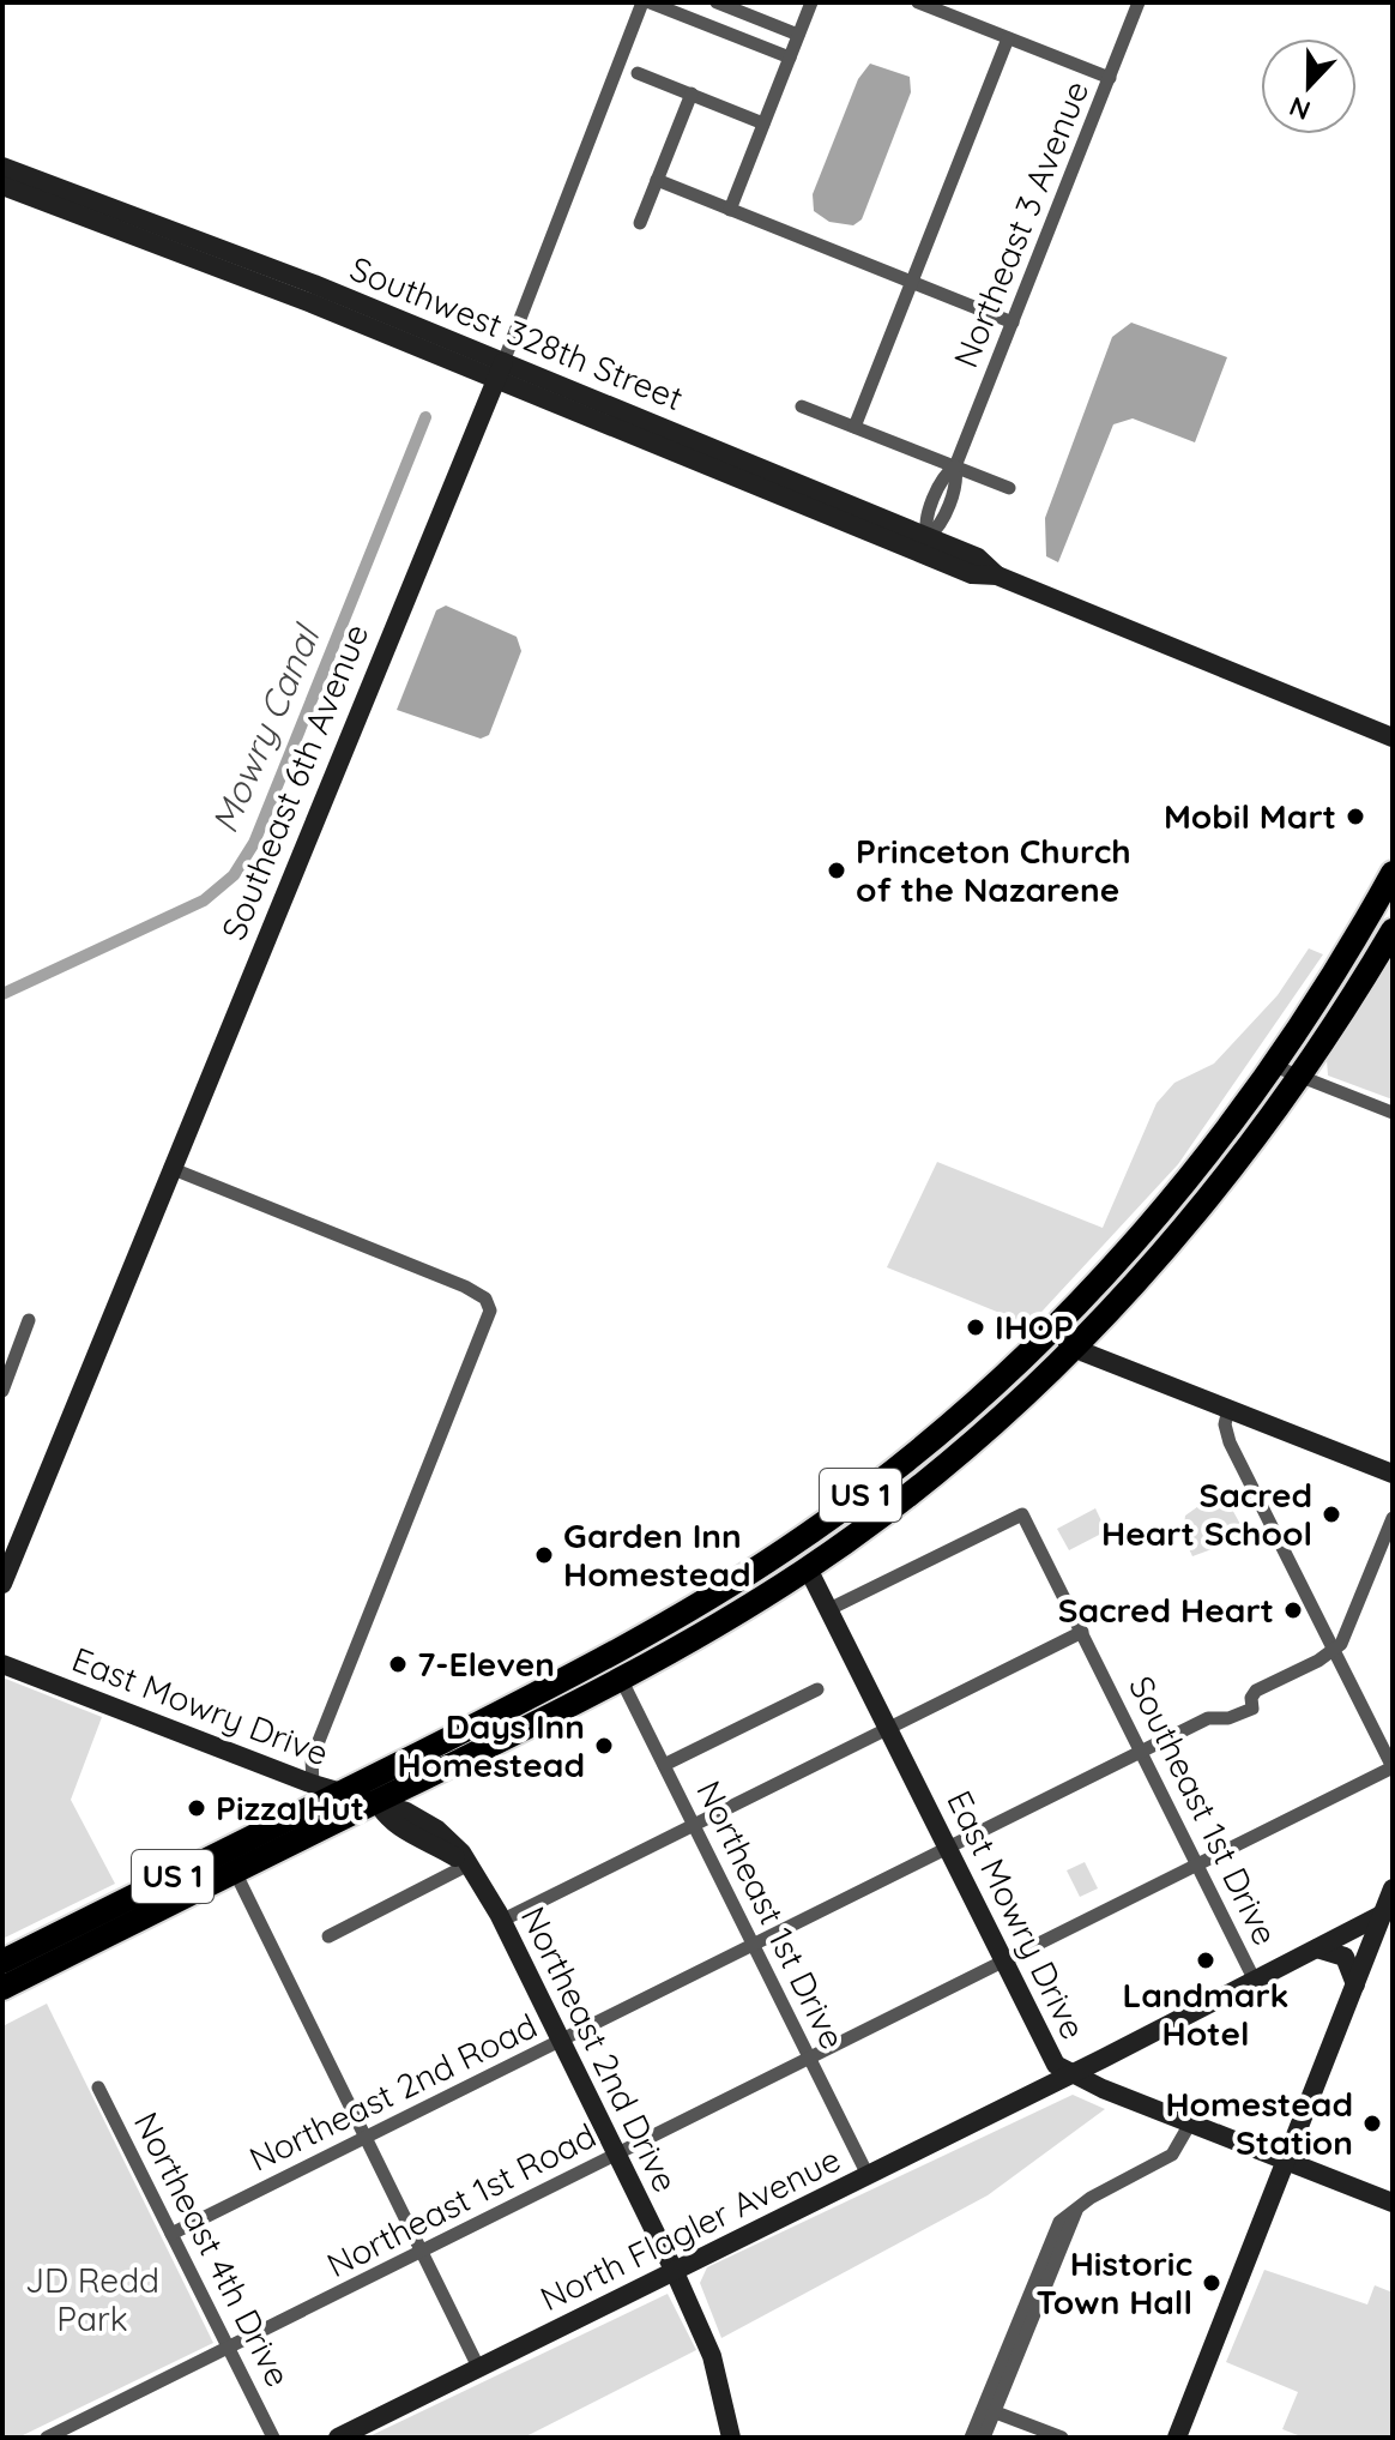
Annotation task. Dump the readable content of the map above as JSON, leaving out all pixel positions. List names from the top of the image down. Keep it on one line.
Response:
{"streets":{"highway":["US 1"],"street":["Northeast 3 Avenue","Southwest 328th Street","Southeast 6th Avenue","East Mowry Drive","Southeast 1st Drive","Northeast 1st Drive","Northeast 2nd Drive","Northeast 2nd Road","Northeast 1st Road","North Flagler Avenue","Northeast 4th Drive"]},"crossings":[["Northeast 3 Avenue","Southwest 328th Street"],["Southwest 328th Street","Southeast 6th Avenue"],["US 1","East Mowry Drive"],["US 1","Northeast 1st Drive"],["East Mowry Drive","Southeast 1st Drive"],["East Mowry Drive","Northeast 2nd Road"],["East Mowry Drive","Northeast 1st Road"],["East Mowry Drive","North Flagler Avenue"],["Southeast 1st Drive","Northeast 2nd Road"],["Southeast 1st Drive","Northeast 1st Road"],["Southeast 1st Drive","North Flagler Avenue"],["Northeast 1st Drive","Northeast 2nd Road"],["Northeast 1st Drive","Northeast 1st Road"],["Northeast 1st Drive","North Flagler Avenue"],["Northeast 2nd Drive","Northeast 2nd Road"],["Northeast 2nd Drive","Northeast 1st Road"],["Northeast 2nd Drive","North Flagler Avenue"],["Northeast 2nd Road","Northeast 4th Drive"],["Northeast 1st Road","Northeast 4th Drive"]],"water":["Mowry Canal"],"parks":["JD Redd Park"],"places":["Mobil Mart","Princeton Church of the Nazarene","IHOP","Sacred Heart School","Garden Inn Homestead","Sacred Heart","7-Eleven","Days Inn Homestead","Pizza Hut","Landmark Hotel","Homestead Station","Historic Town Hall"],"north":"bottom"}
